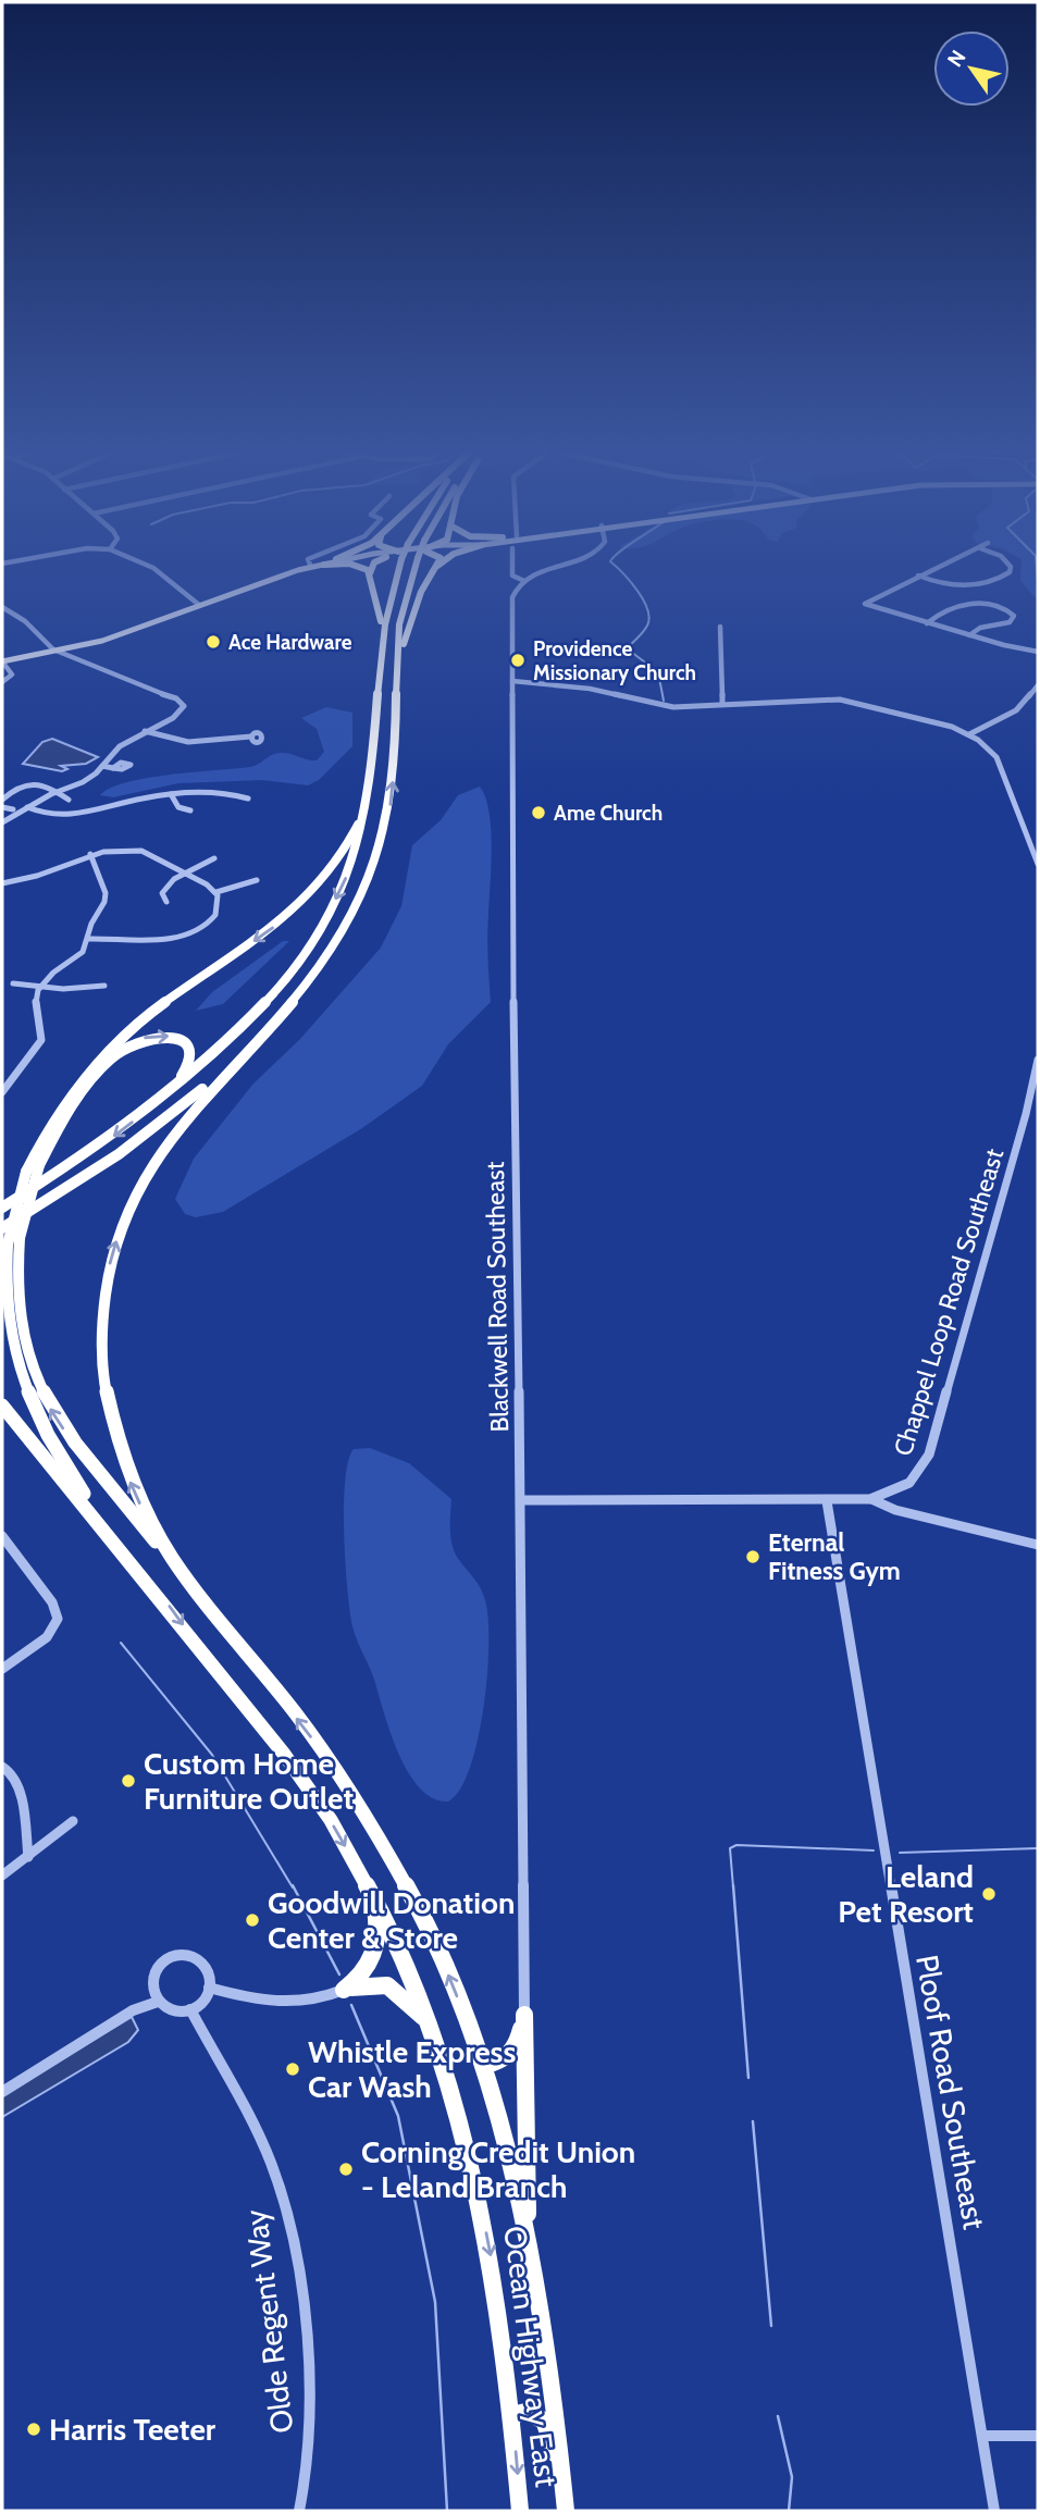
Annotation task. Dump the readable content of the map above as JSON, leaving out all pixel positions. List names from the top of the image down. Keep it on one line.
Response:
{"streets":{"highway":["Ocean Highway East"],"street":["Blackwell Road Southeast","Chappel Loop Road Southeast","Ploof Road Southeast","Olde Regent Way"]},"crossings":[["Blackwell Road Southeast","Chappel Loop Road Southeast"],["Chappel Loop Road Southeast","Ploof Road Southeast"]],"places":["Ace Hardware","Providence Missionary Church","Ame Church","Eternal Fitness Gym","Custom Home Furniture Outlet","Leland Pet Resort","Goodwill Donation Center & Store","Whistle Express Car Wash","Corning Credit Union - Leland Branch","Harris Teeter"],"north":"top left"}
